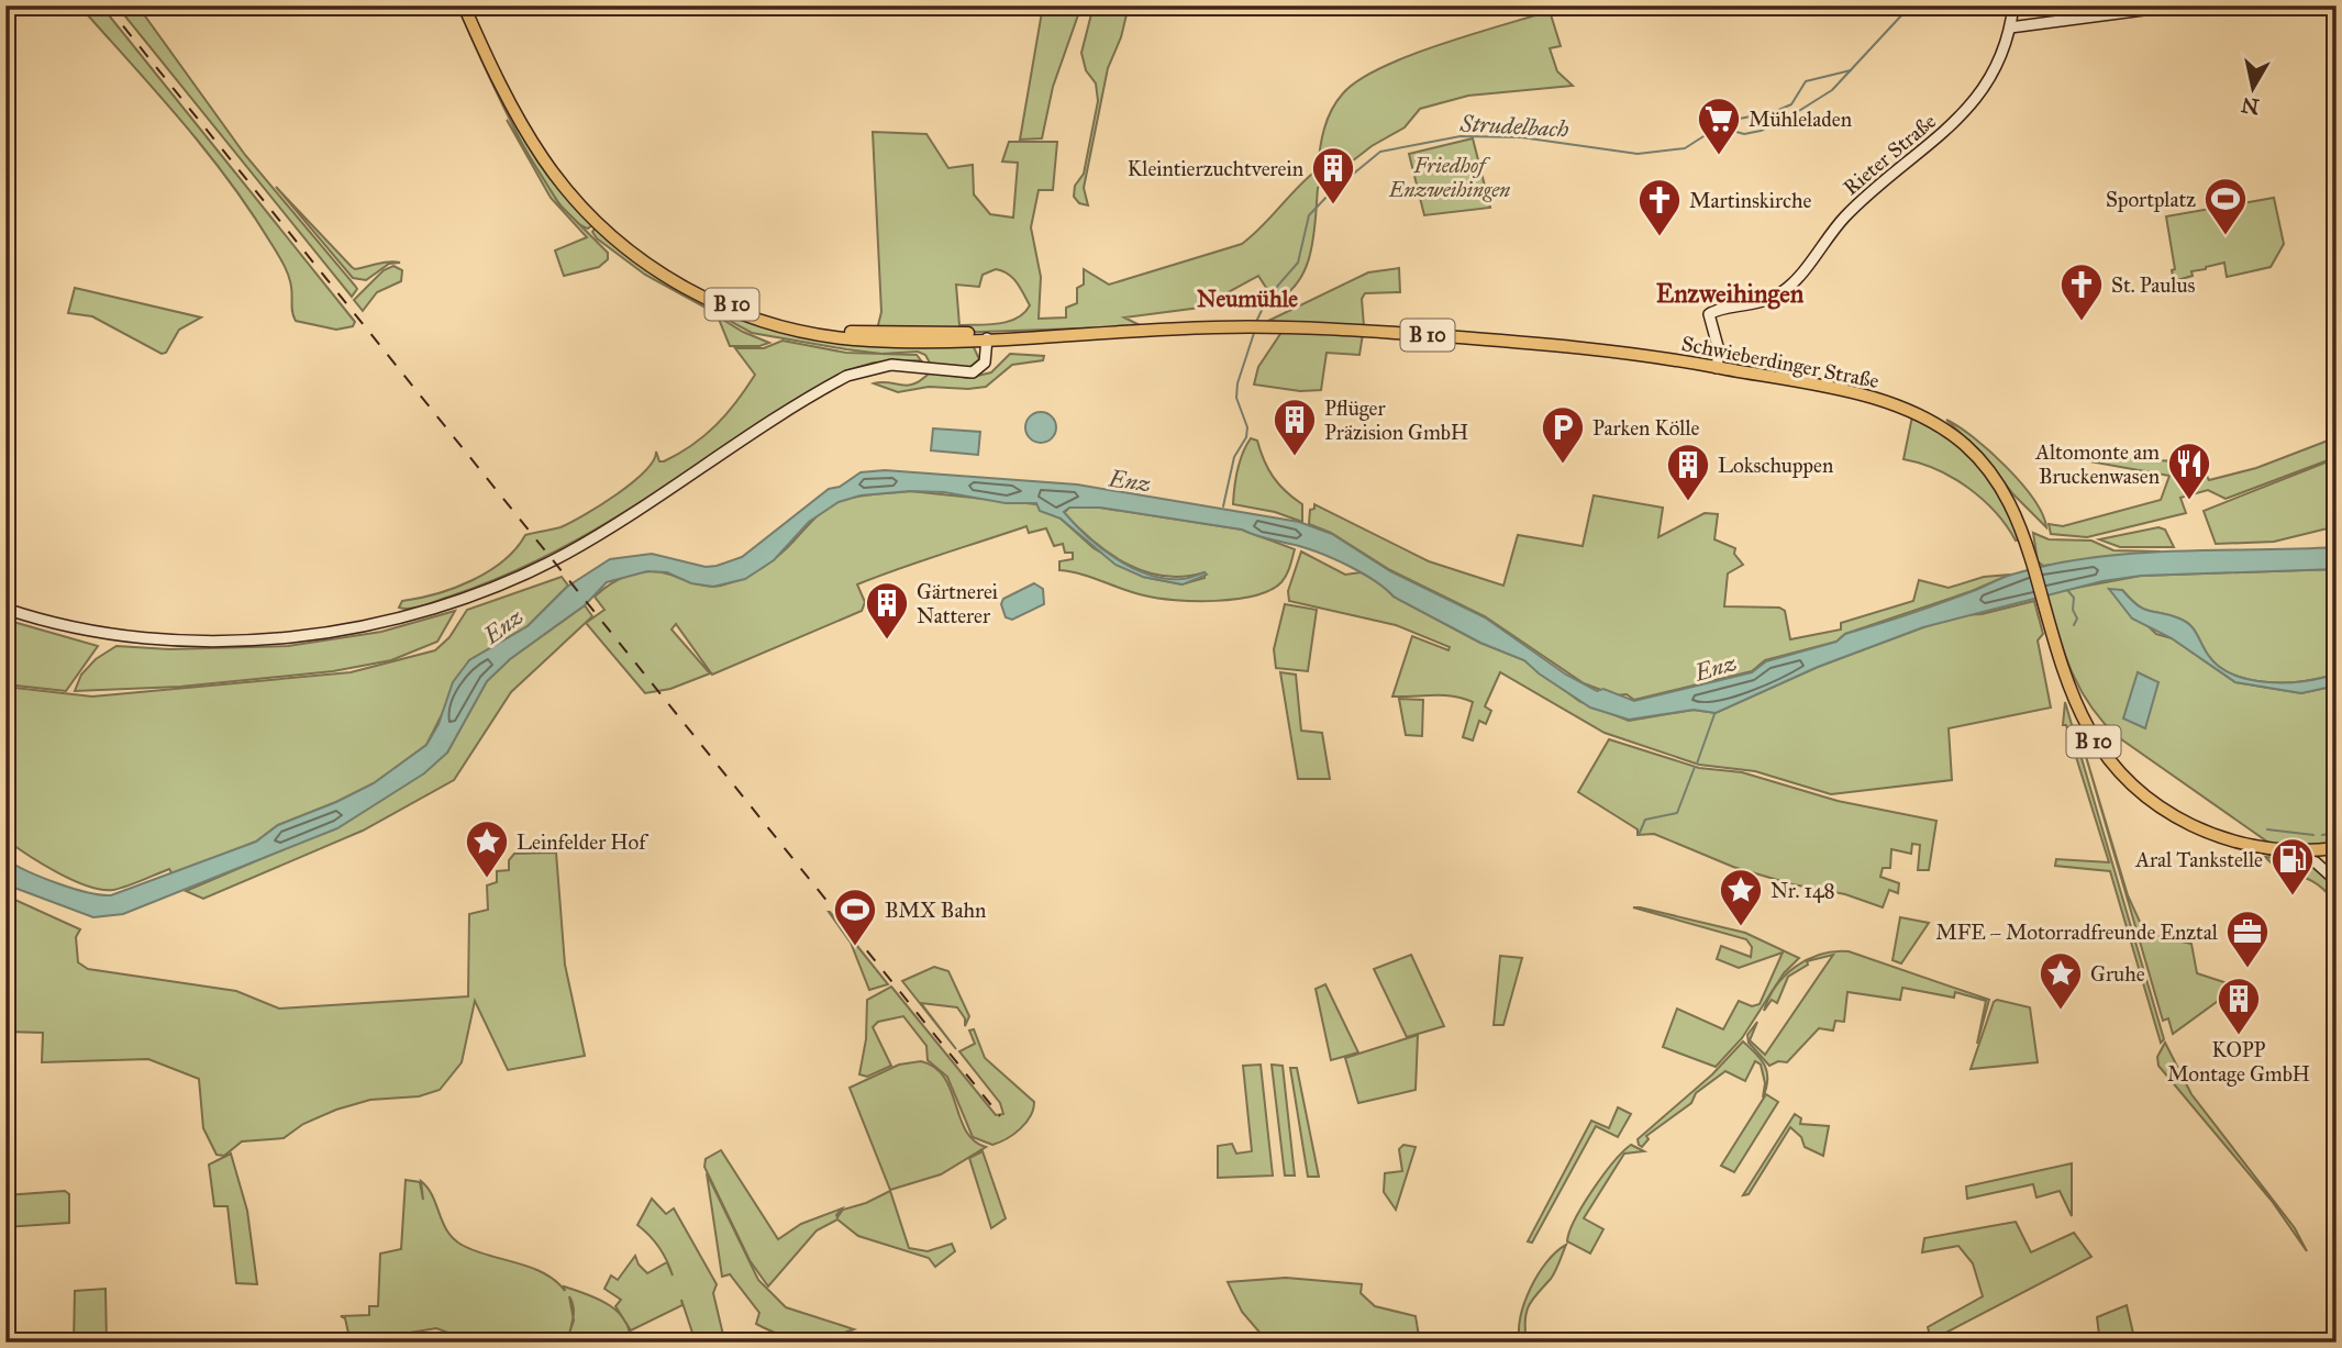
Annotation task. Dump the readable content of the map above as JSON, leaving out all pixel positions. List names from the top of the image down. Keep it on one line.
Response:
{"streets":{"main road":["B 10","Schwieberdinger Straße"],"street":["Rieter Straße"]},"crossings":[["Rieter Straße","Schwieberdinger Straße"],["B 10","Schwieberdinger Straße"]],"districts":["Enzweihingen","Neumühle"],"water":["Strudelbach","Enz"],"parks":["Friedhof Enzweihingen"],"places":{"supermarket":["Mühleladen"],"building":["Kleintierzuchtverein","Pflüger Präzision GmbH","Lokschuppen","Gärtnerei Natterer","KOPP Montage GmbH"],"sports":["Sportplatz","BMX Bahn"],"church":["Martinskirche","St. Paulus"],"parking":["Parken Kölle"],"restaurant":["Altomonte am Bruckenwasen"],"place":["Leinfelder Hof","Nr. 148","Gruhe"],"fuel station":["Aral Tankstelle"],"office":["MFE – Motorradfreunde Enztal"]},"north":"bottom"}
